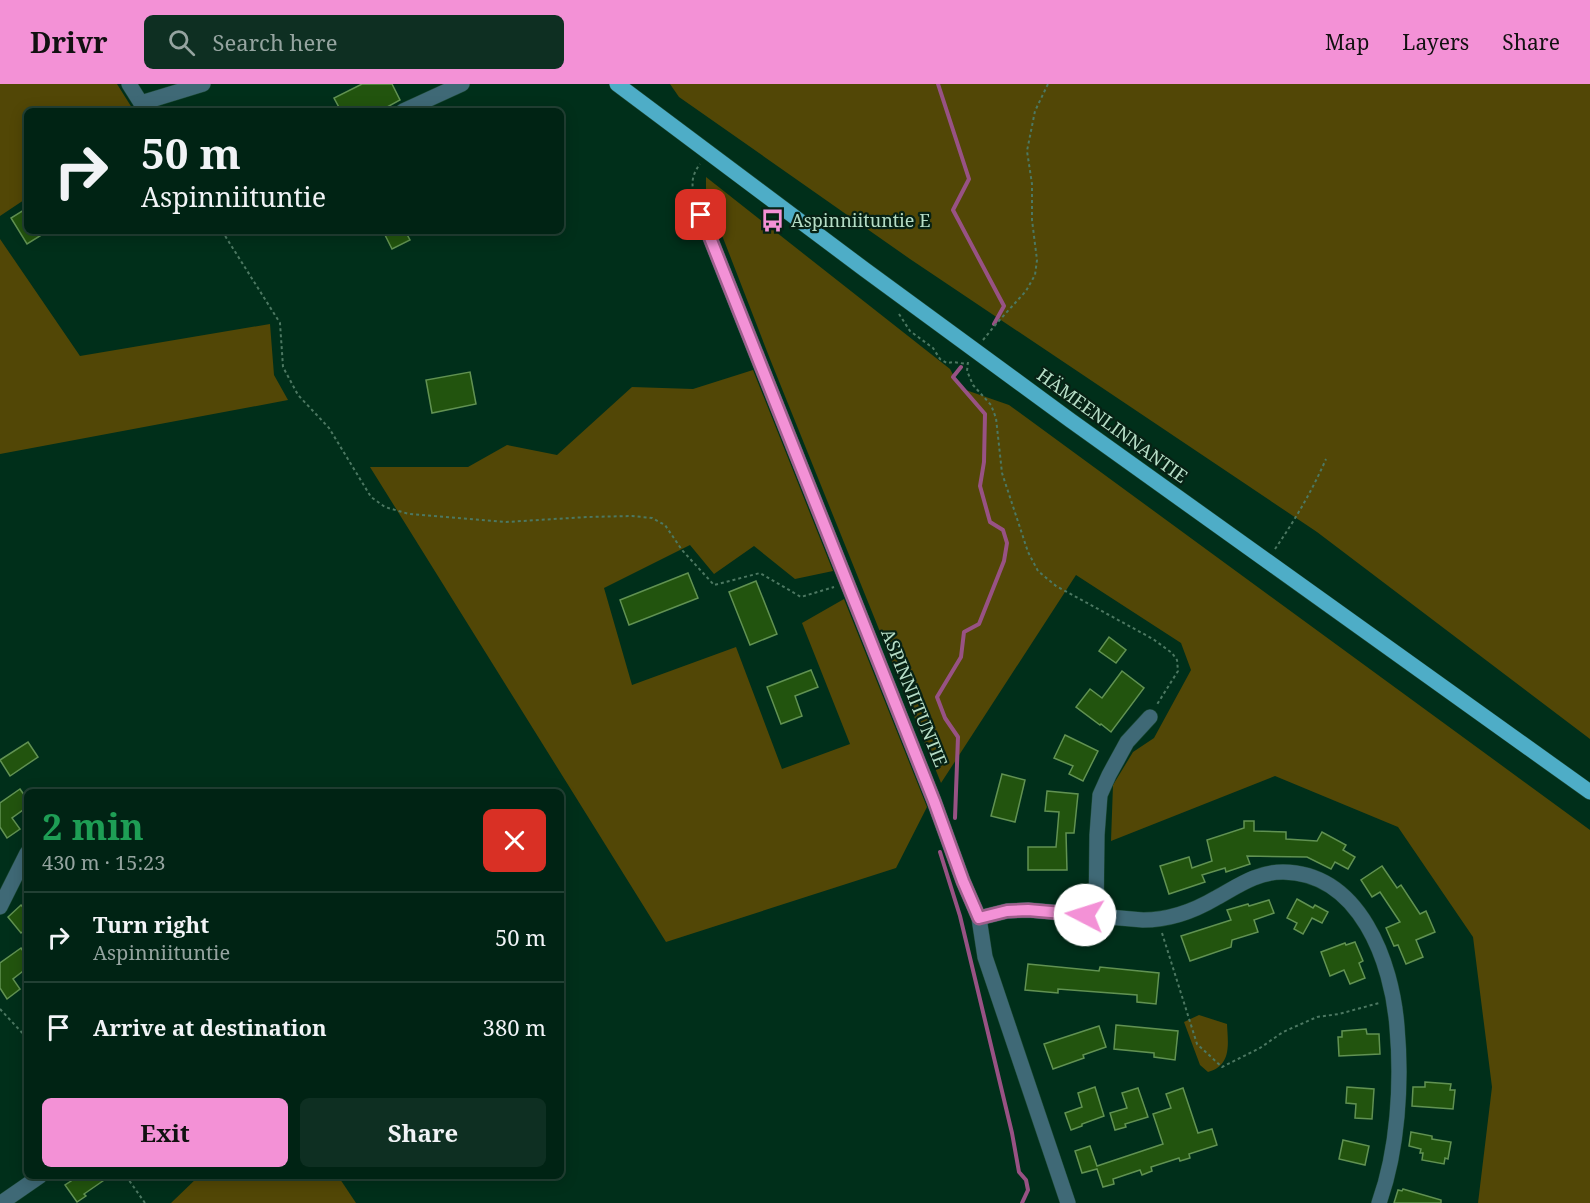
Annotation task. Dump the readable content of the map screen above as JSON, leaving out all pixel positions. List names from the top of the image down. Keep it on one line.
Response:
{"streets":{"main road":["HÄMEENLINNANTIE"],"street":["ASPINNIITUNTIE"]},"places":{"bus stop":["Aspinniituntie E"]},"page":{"header":"Drivr","search":"Search here","nav":["Map","Layers","Share"],"turn":["50 m","Aspinniituntie"],"heading":["2 min","430 m · 15:23"],"list":[{"name":"Turn right","note":"Aspinniituntie","value":"50 m"},{"name":"Arrive at destination","value":"380 m"}],"buttons":["Exit","Share"]}}
